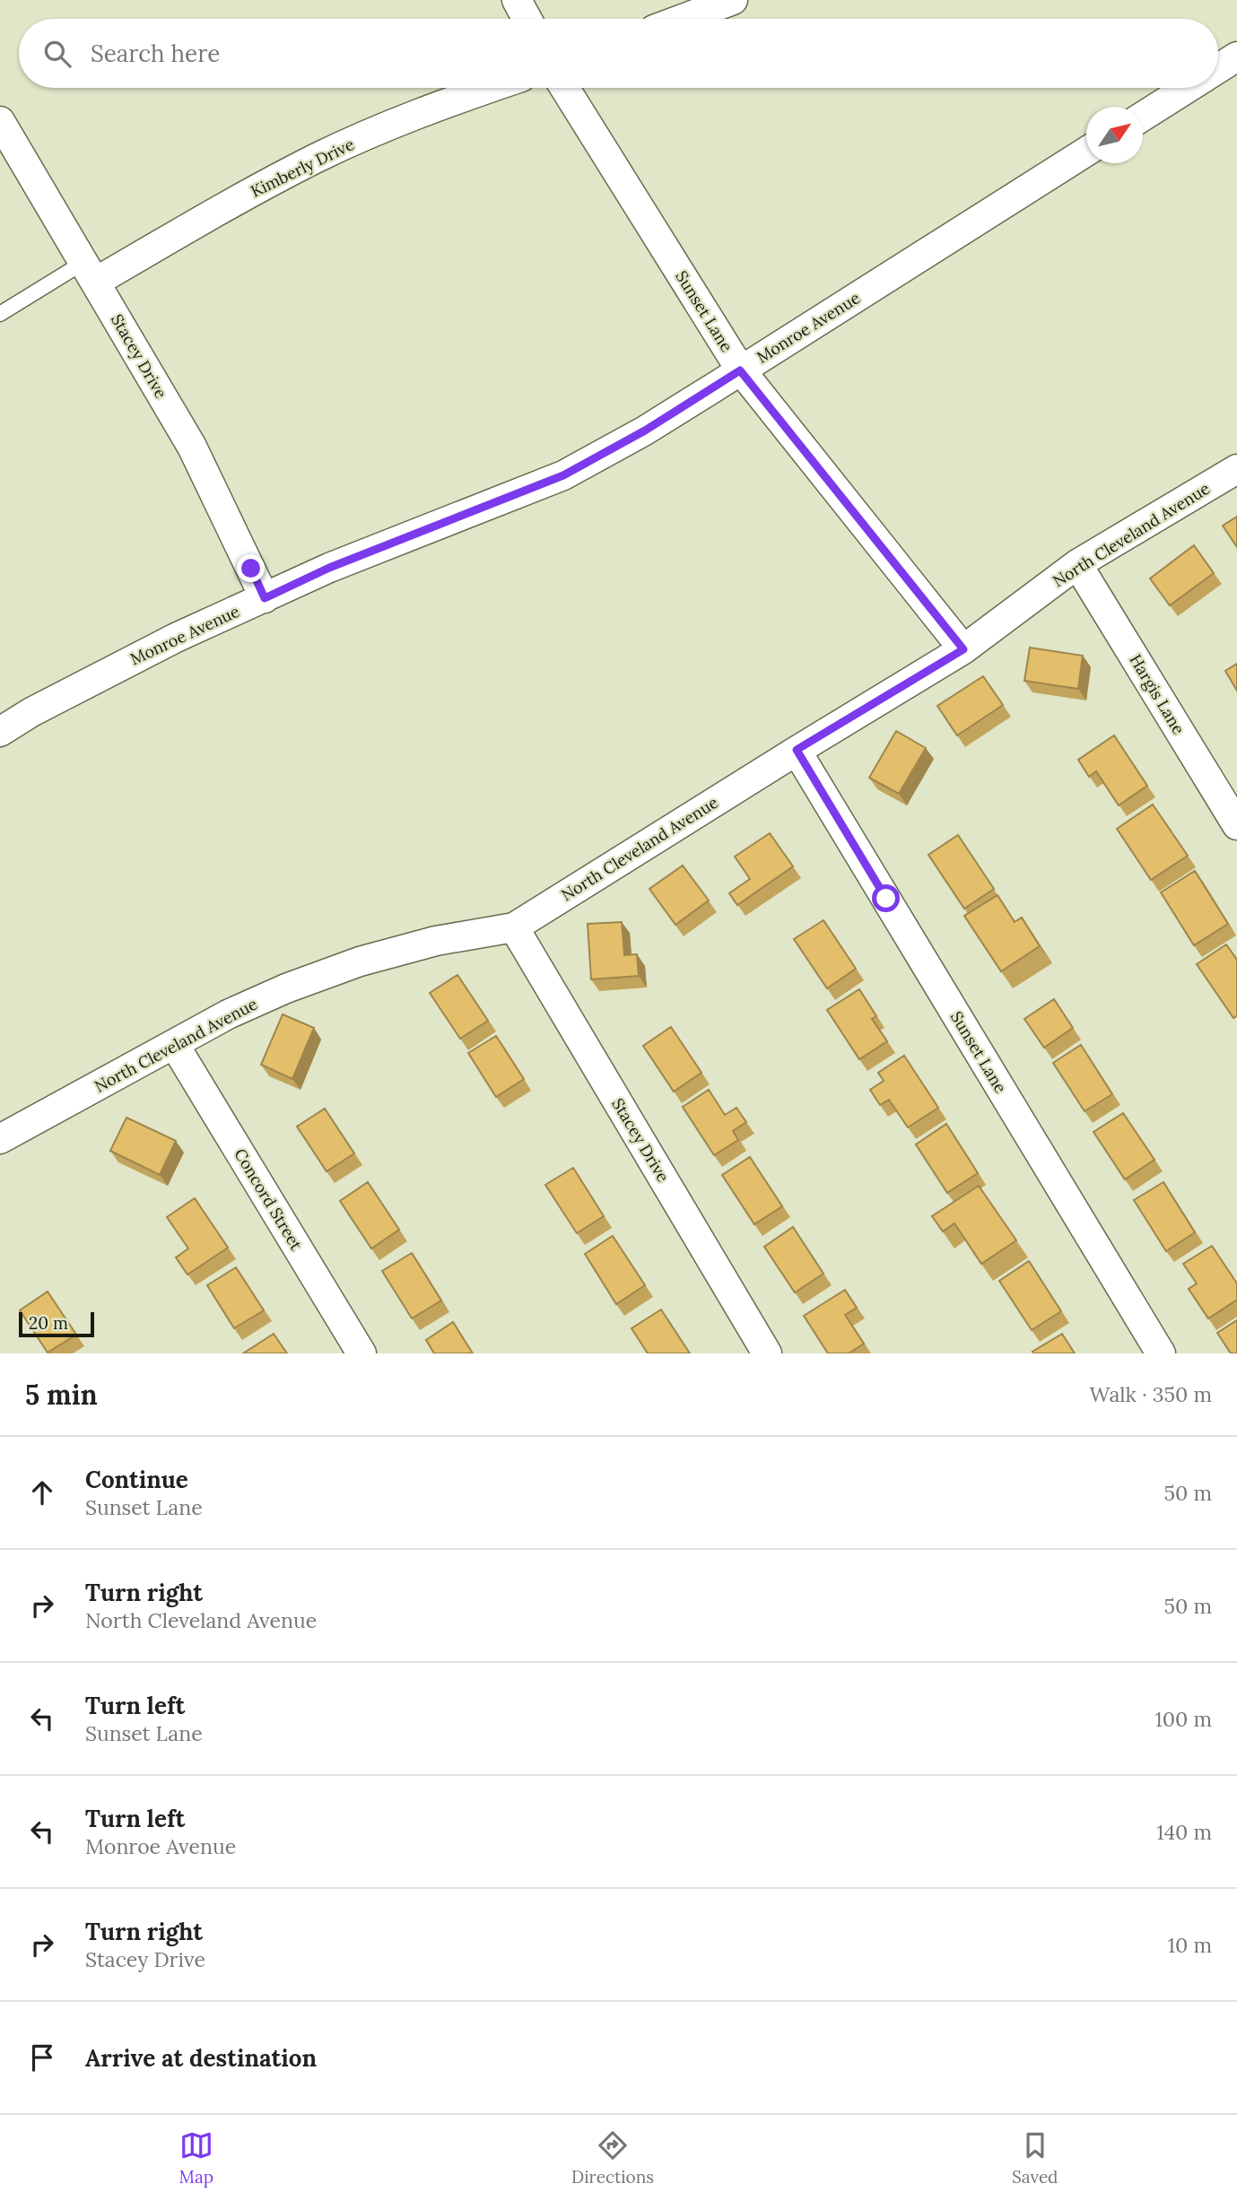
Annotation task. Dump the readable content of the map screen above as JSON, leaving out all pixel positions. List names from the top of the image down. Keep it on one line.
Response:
{"streets":{"street":["Kimberly Drive","Sunset Lane","Monroe Avenue","Stacey Drive","North Cleveland Avenue","Hargis Lane","Concord Street"]},"crossings":[["Kimberly Drive","Stacey Drive"],["Sunset Lane","Monroe Avenue"],["Sunset Lane","North Cleveland Avenue"],["Monroe Avenue","Stacey Drive"],["Stacey Drive","North Cleveland Avenue"],["North Cleveland Avenue","Hargis Lane"],["North Cleveland Avenue","Concord Street"]],"scale_bar":"20 m","north":"top right","page":{"search":"Search here","scale":"20 m","heading":["5 min","Walk · 350 m"],"list":[["Continue","Sunset Lane","50 m"],["Turn right","North Cleveland Avenue","50 m"],["Turn left","Sunset Lane","100 m"],["Turn left","Monroe Avenue","140 m"],["Turn right","Stacey Drive","10 m"],"Arrive at destination"],"nav":["Map","Directions","Saved"]}}
